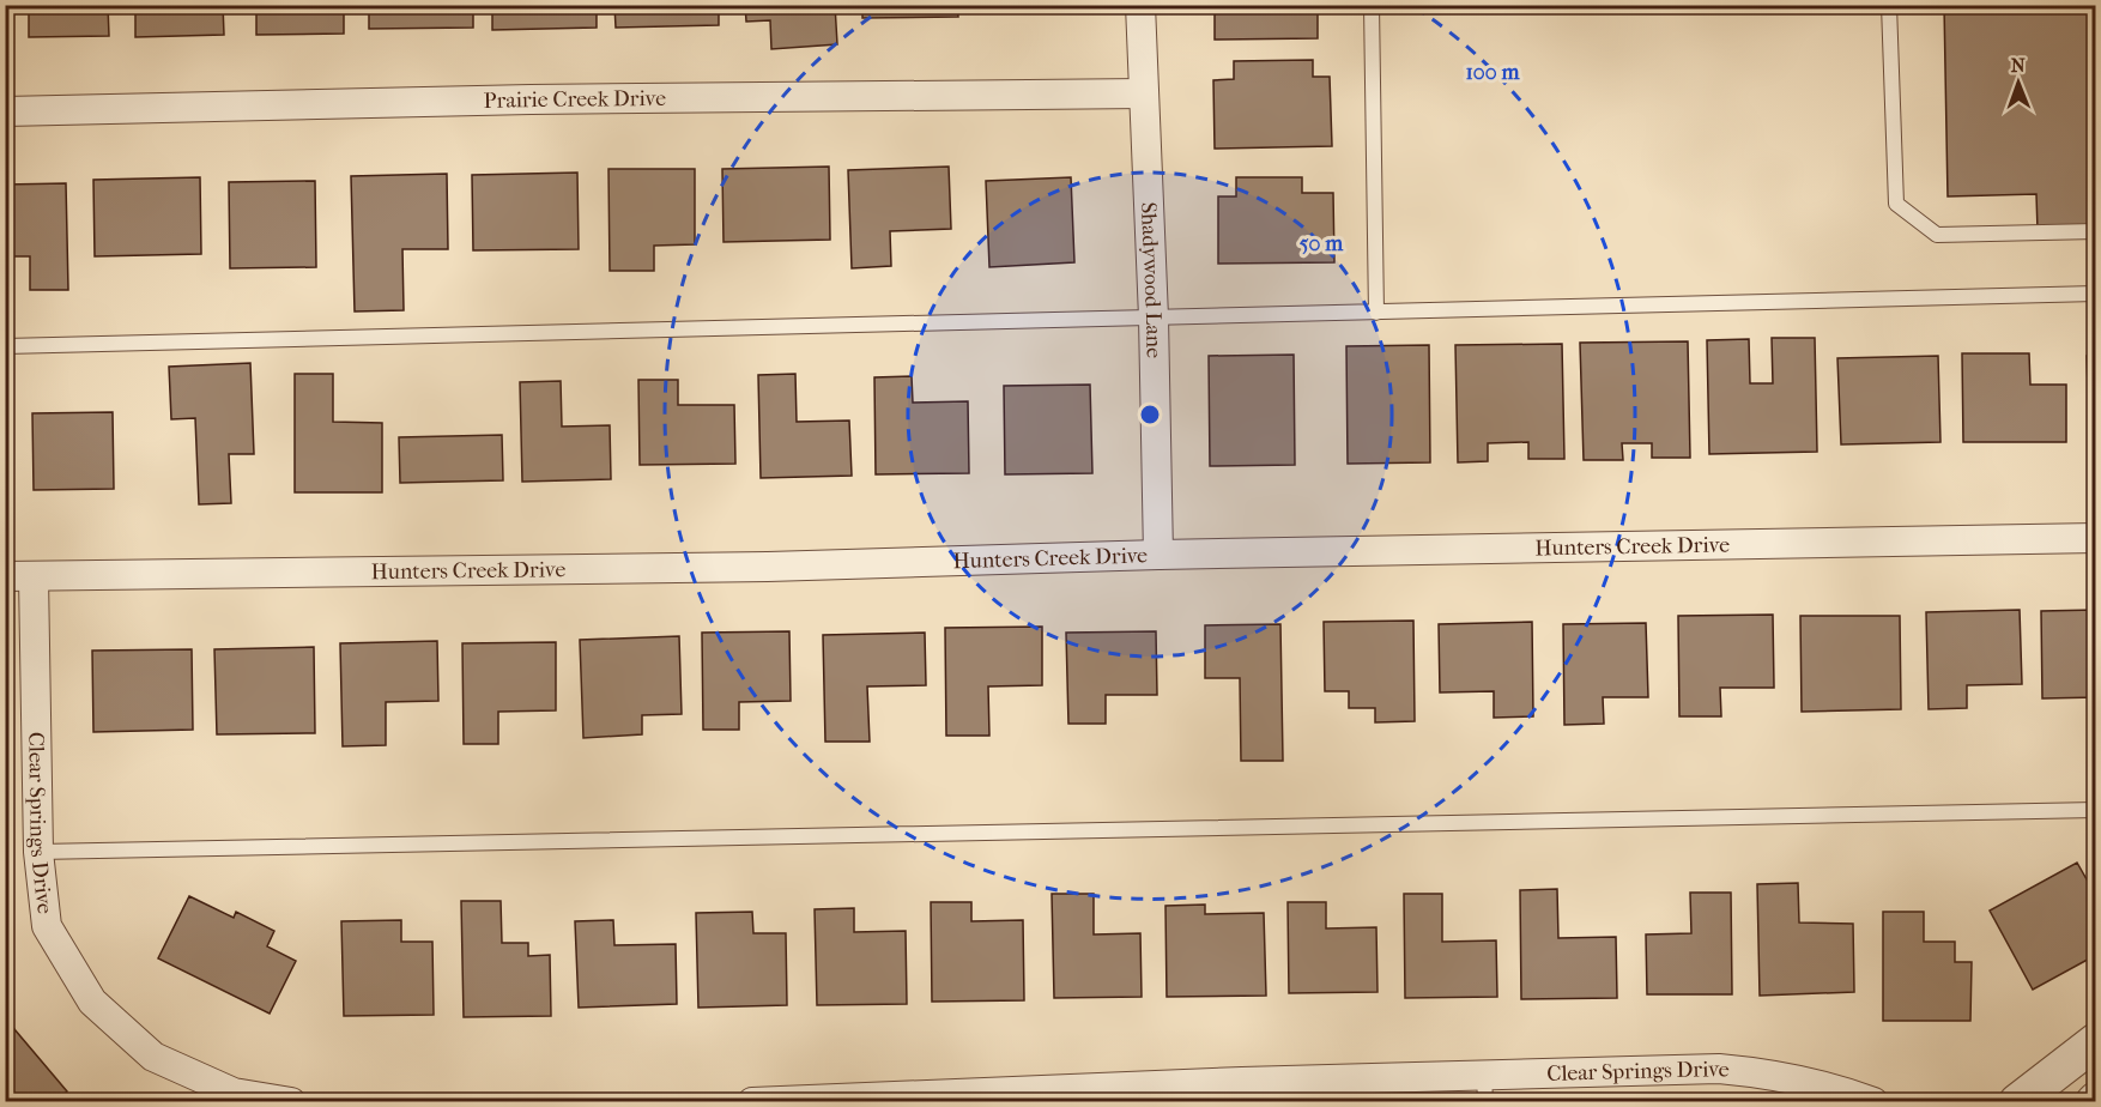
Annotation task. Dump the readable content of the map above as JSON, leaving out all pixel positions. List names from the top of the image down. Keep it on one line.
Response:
{"streets":{"street":["Prairie Creek Drive","Shadywood Lane","Hunters Creek Drive","Clear Springs Drive"]},"crossings":[["Prairie Creek Drive","Shadywood Lane"],["Shadywood Lane","Hunters Creek Drive"],["Hunters Creek Drive","Clear Springs Drive"]],"north":"top","rings":["100 m","50 m"]}
